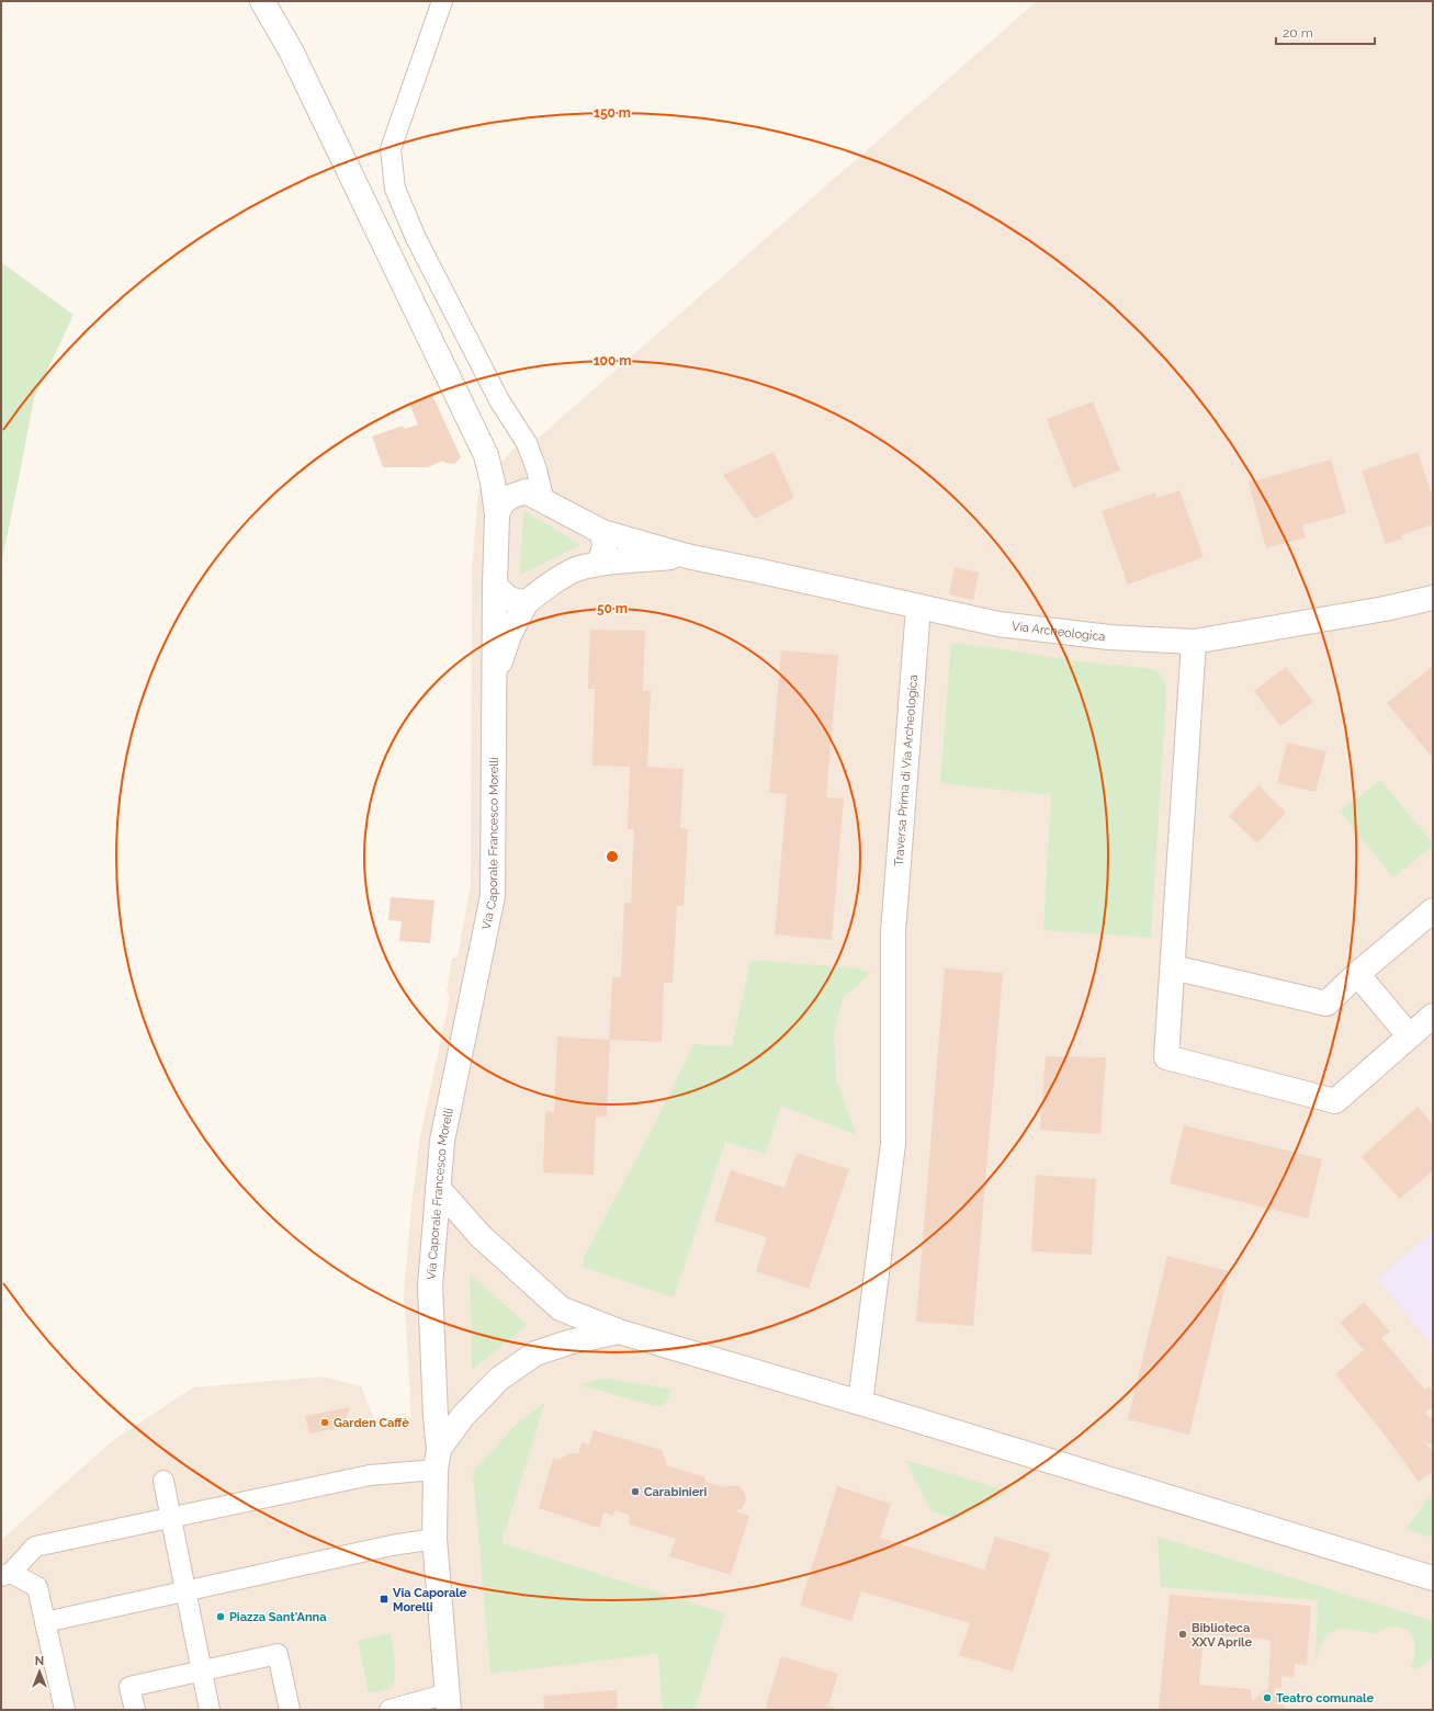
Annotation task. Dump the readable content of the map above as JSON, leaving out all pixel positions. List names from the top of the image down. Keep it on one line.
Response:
{"streets":{"street":["Via Archeologica","Traversa Prima di Via Archeologica","Via Caporale Francesco Morelli"]},"crossings":[["Via Archeologica","Traversa Prima di Via Archeologica"]],"places":{"other":["Garden Caffè","Carabinieri","Piazza Sant'Anna","Biblioteca XXV Aprile","Teatro comunale"],"transit":["Via Caporale Morelli"]},"scale_bar":"20 m","north":"top","rings":["150 m","100 m","50 m"]}
